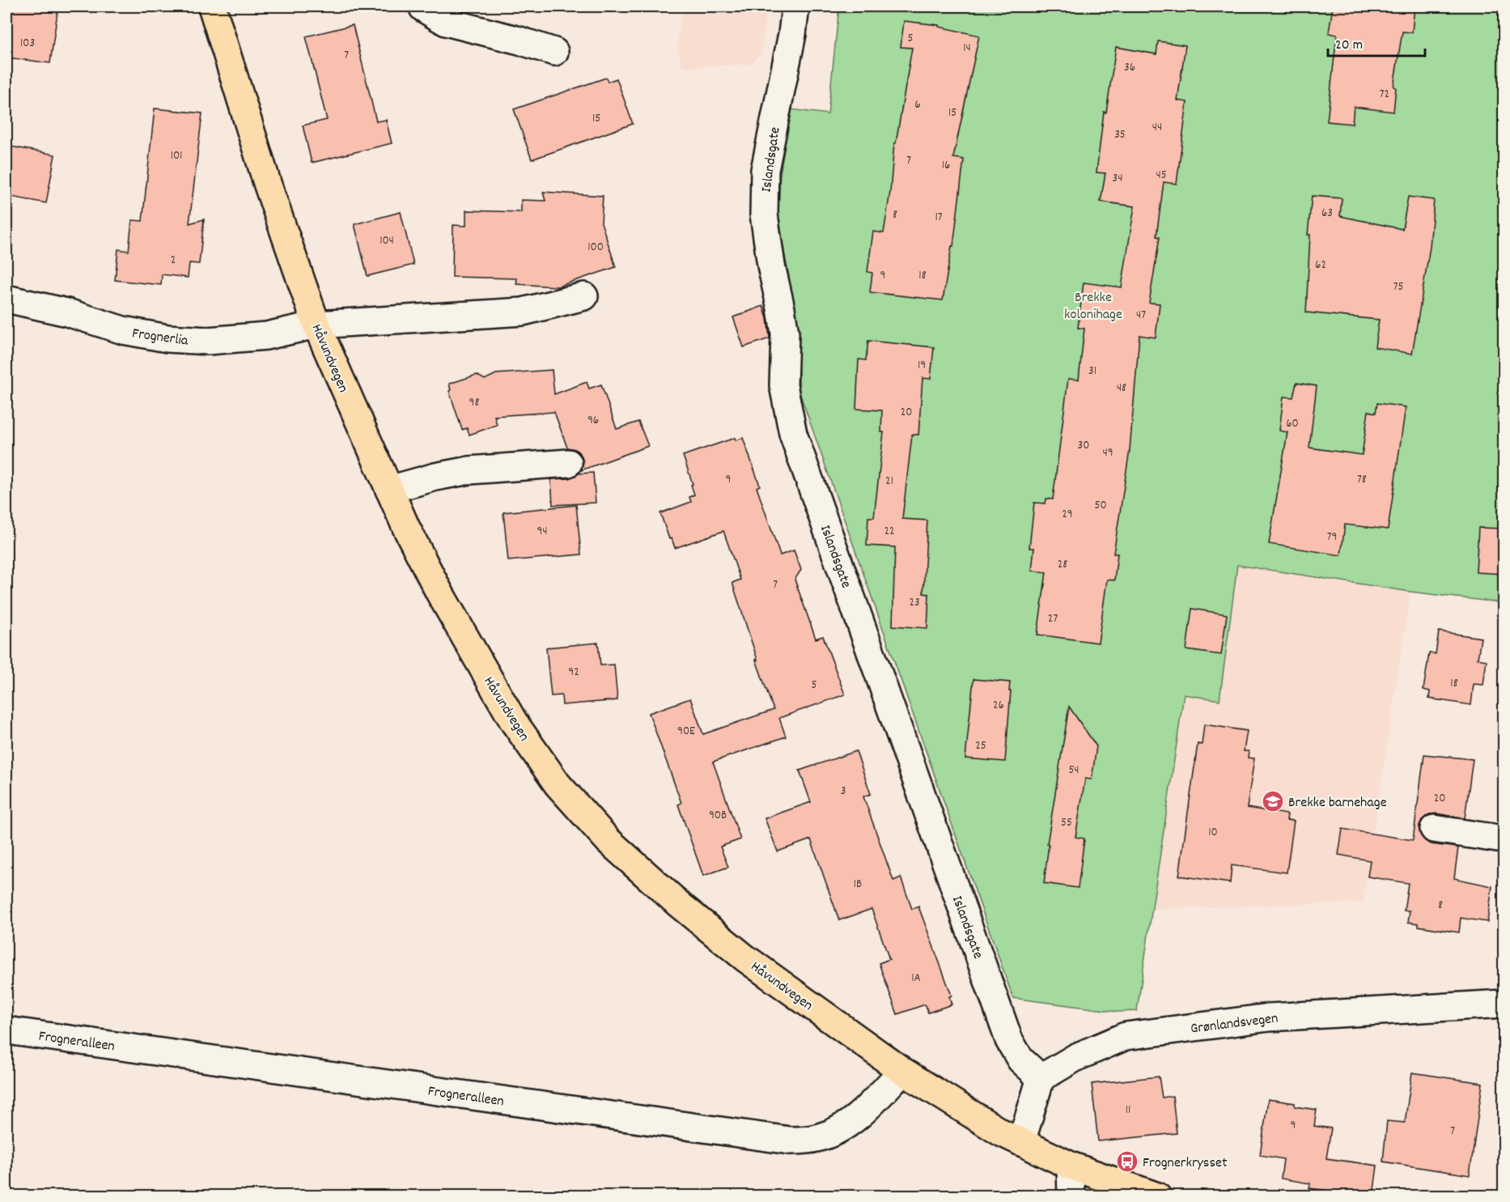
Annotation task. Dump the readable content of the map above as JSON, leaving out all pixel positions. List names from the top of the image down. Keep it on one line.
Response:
{"streets":{"main road":["Håvundvegen"],"street":["Islandsgate","Frognerlia","Grønlandsvegen","Frogneralleen"]},"crossings":[["Islandsgate","Grønlandsvegen"],["Frognerlia","Håvundvegen"],["Håvundvegen","Frogneralleen"]],"parks":["Brekke kolonihage"],"places":{"school or university":["Brekke barnehage"],"bus stop":["Frognerkrysset"]},"house_numbers":["5","103","14","7","36","72","6","15","15","44","35","101","7","16","45","34","63","8","17","104","100","2","62","9","18","75","47","19","31","48","98","20","96","60","30","49","9","78","21","50","29","94","22","79","28","7","23","27","92","18","5","26","90E","25","54","3","20","90B","55","10","1B","8","1A","11","9","7"],"scale_bar":"20 m"}
